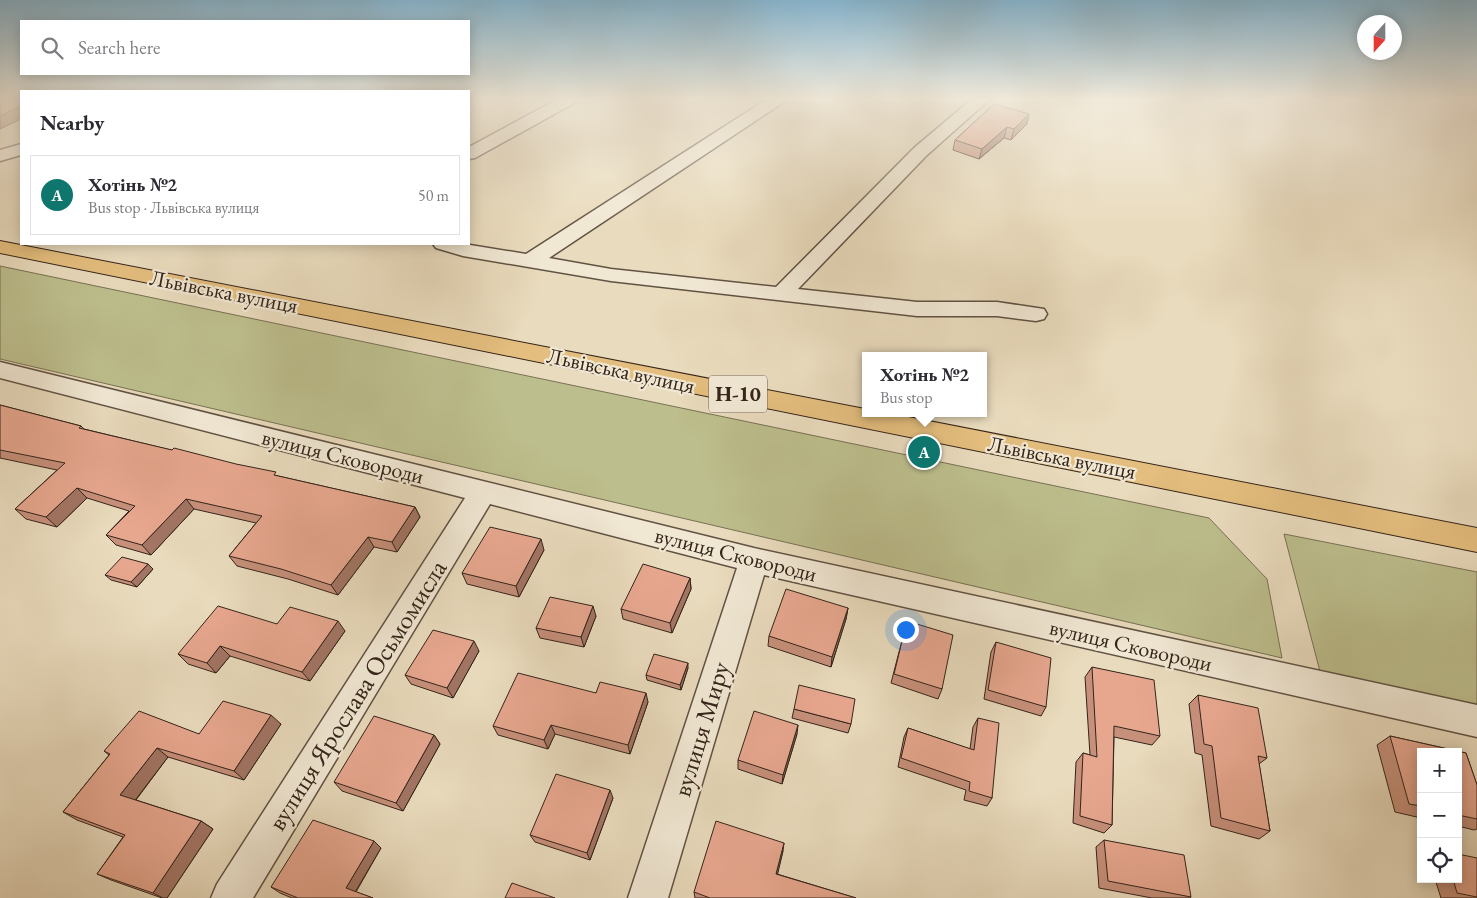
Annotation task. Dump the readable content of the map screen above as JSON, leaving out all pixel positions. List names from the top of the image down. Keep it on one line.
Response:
{"streets":{"main road":["Львівська вулиця","Н-10"],"street":["вулиця Сковороди","вулиця Ярослава Осьмомисла","вулиця Миру"]},"crossings":[["вулиця Сковороди","вулиця Ярослава Осьмомисла"],["вулиця Сковороди","вулиця Миру"]],"north":"bottom","page":{"search":"Search here","heading":"Nearby","list":[{"mark":"A","name":"Хотінь №2","note":"Bus stop · Львівська вулиця","value":"50 m"}],"popup":["Хотінь №2","Bus stop"],"pins":"A","map_buttons":["+","−"]}}
